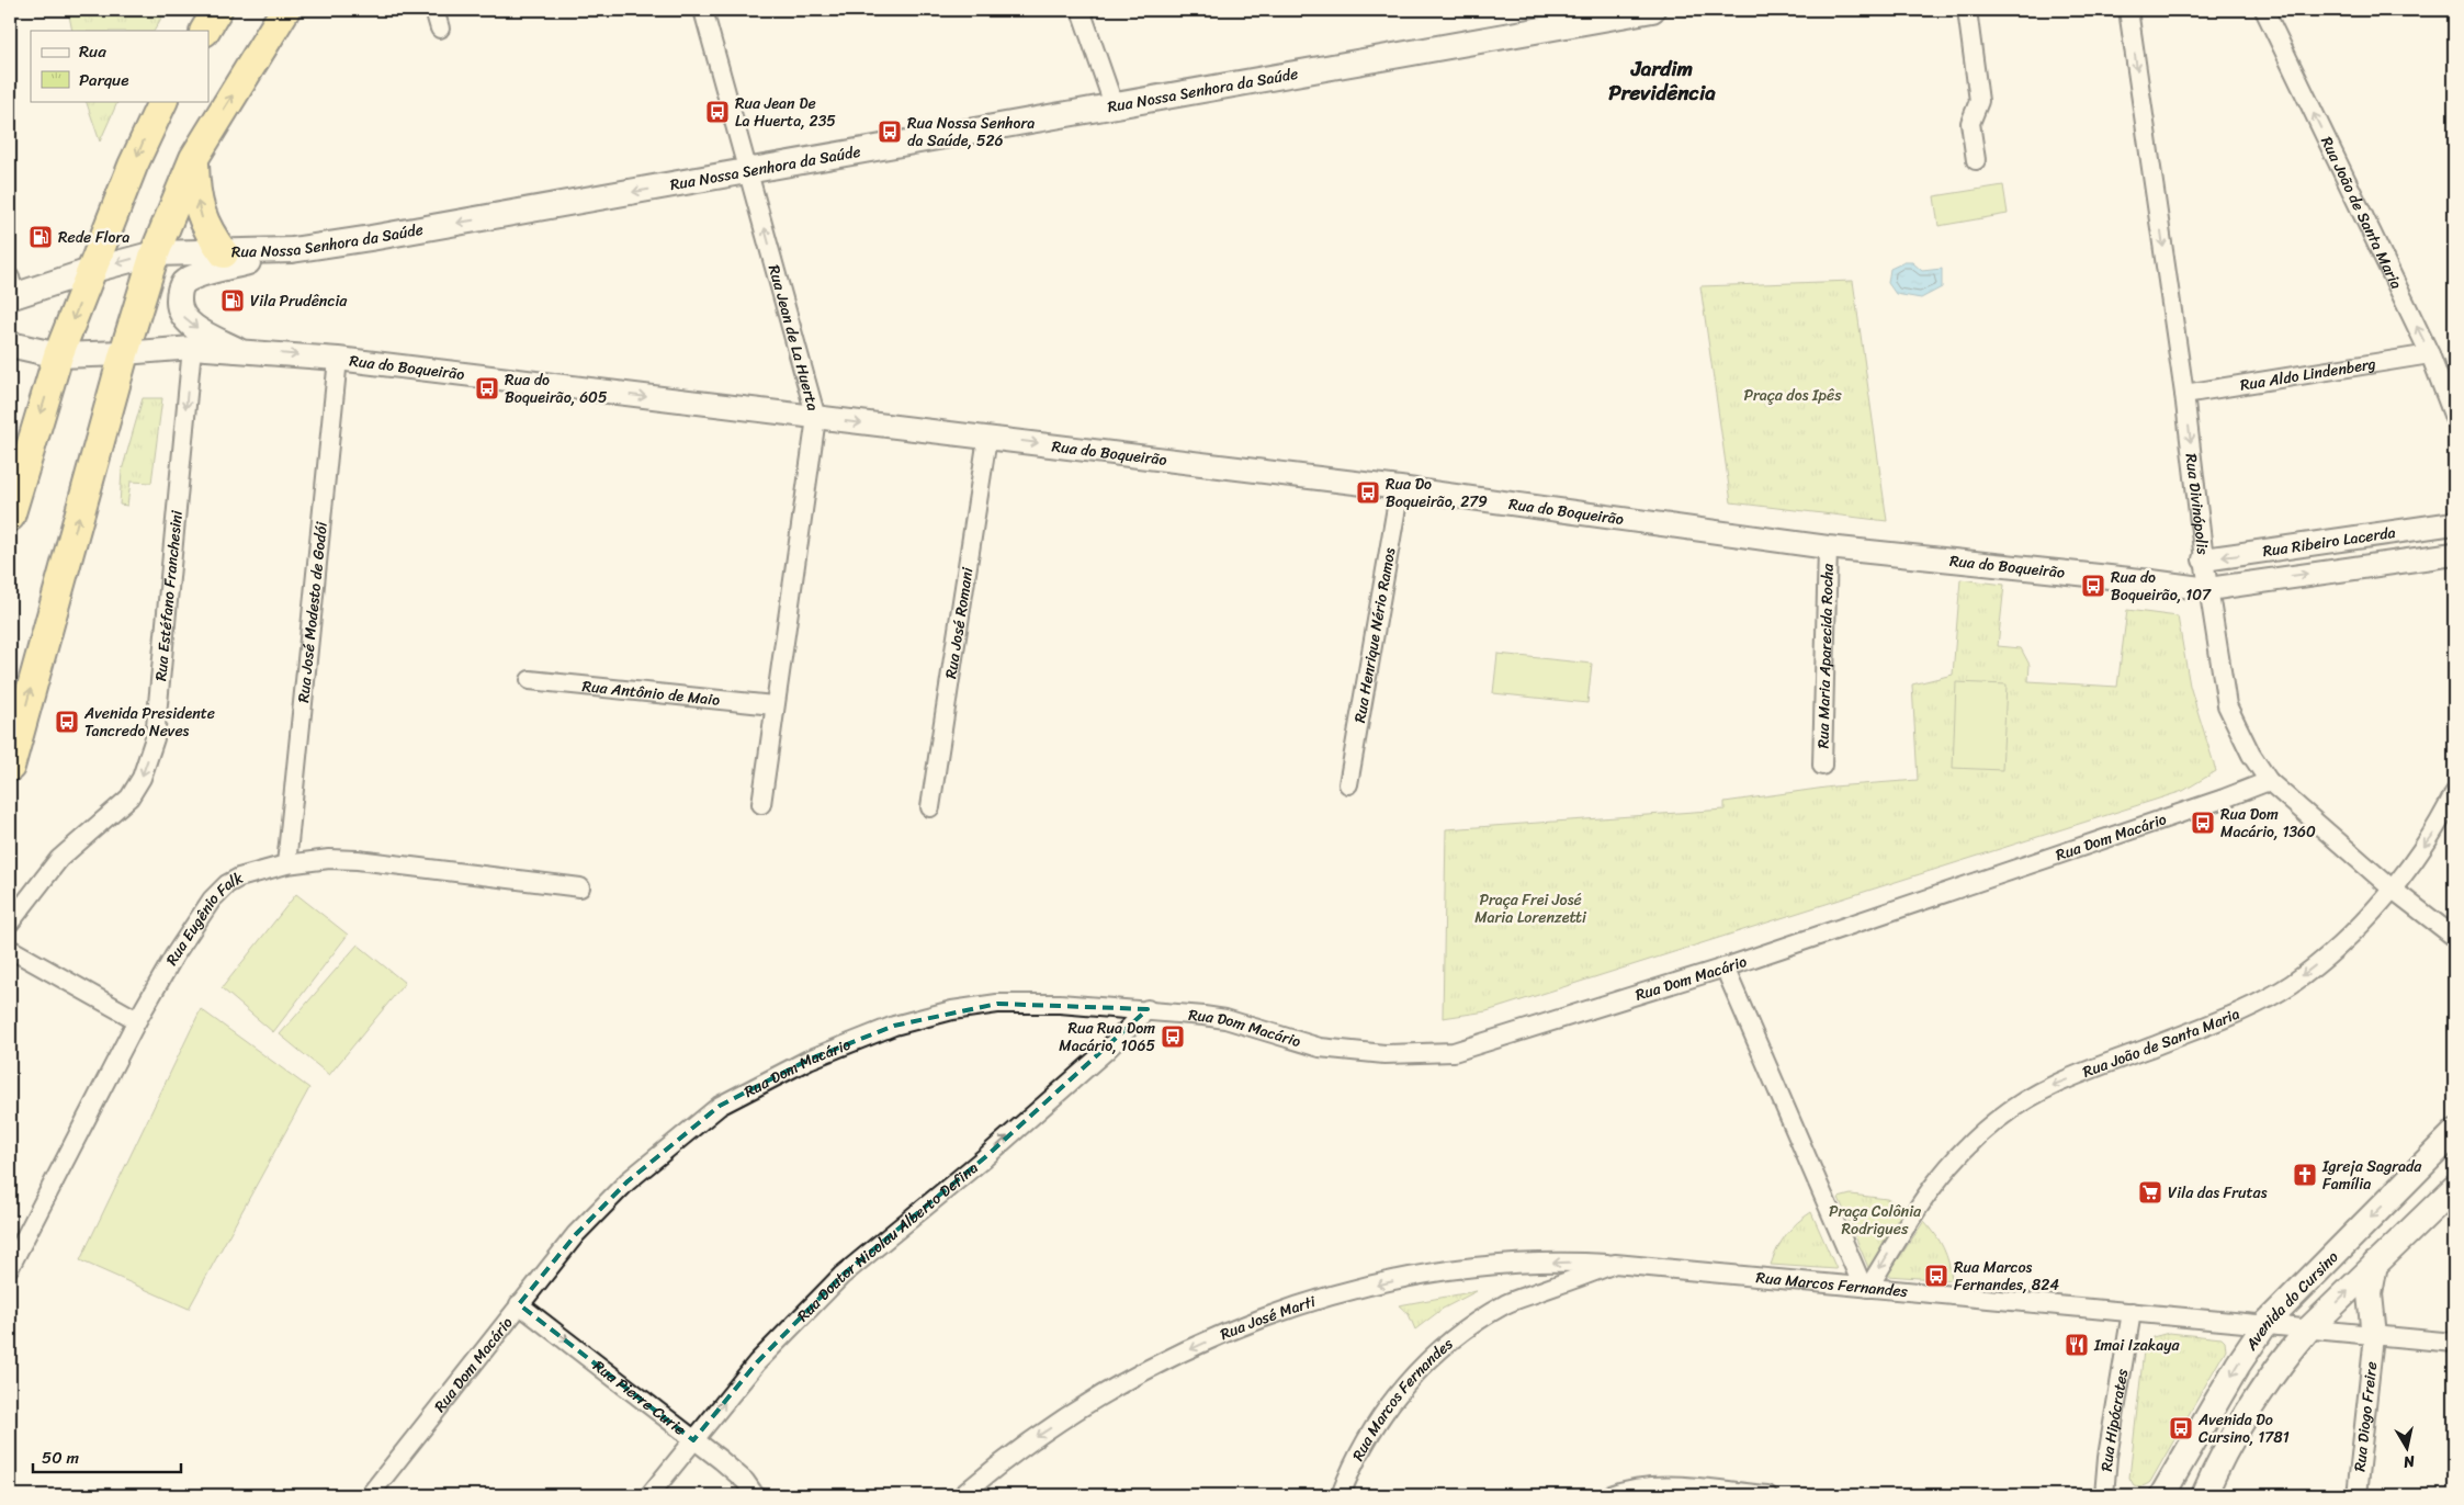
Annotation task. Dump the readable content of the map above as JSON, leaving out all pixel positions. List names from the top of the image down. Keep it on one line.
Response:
{"streets":{"main road":["Rua Nossa Senhora da Saúde","Rua do Boqueirão","Avenida do Cursino"],"street":["Rua João de Santa Maria","Rua Jean de La Huerta","Rua Aldo Lindenberg","Rua Divinópolis","Rua Ribeiro Lacerda","Rua Estéfano Franchesini","Rua José Modesto de Godói","Rua José Romani","Rua Henrique Nério Ramos","Rua Maria Aparecida Rocha","Rua Antônio de Maio","Rua Dom Macário","Rua Eugênio Falk","Rua Doutor Nicolau Alberto Defina","Rua Marcos Fernandes","Rua José Marti","Rua Pierre Curie","Rua Diogo Freire","Rua Hipócrates"]},"crossings":[["Rua Nossa Senhora da Saúde","Rua Jean de La Huerta"],["Rua João de Santa Maria","Rua Aldo Lindenberg"],["Rua João de Santa Maria","Rua Divinópolis"],["Rua João de Santa Maria","Rua Marcos Fernandes"],["Rua Jean de La Huerta","Rua do Boqueirão"],["Rua Jean de La Huerta","Rua Antônio de Maio"],["Rua do Boqueirão","Rua Divinópolis"],["Rua do Boqueirão","Rua Ribeiro Lacerda"],["Rua do Boqueirão","Rua Estéfano Franchesini"],["Rua do Boqueirão","Rua José Modesto de Godói"],["Rua do Boqueirão","Rua José Romani"],["Rua do Boqueirão","Rua Henrique Nério Ramos"],["Rua do Boqueirão","Rua Maria Aparecida Rocha"],["Rua Aldo Lindenberg","Rua Divinópolis"],["Rua Divinópolis","Rua Ribeiro Lacerda"],["Rua Divinópolis","Rua Dom Macário"],["Rua José Modesto de Godói","Rua Eugênio Falk"],["Rua Dom Macário","Rua Doutor Nicolau Alberto Defina"],["Rua Dom Macário","Rua Pierre Curie"],["Rua Doutor Nicolau Alberto Defina","Rua Pierre Curie"],["Rua Marcos Fernandes","Avenida do Cursino"],["Rua Marcos Fernandes","Rua José Marti"],["Rua Marcos Fernandes","Rua Diogo Freire"],["Rua Marcos Fernandes","Rua Hipócrates"]],"one_way":["Rua do Boqueirão","Rua Divinópolis","Rua Estéfano Franchesini","Rua Doutor Nicolau Alberto Defina","Rua José Marti","Rua Pierre Curie"],"districts":["Jardim Previdência"],"parks":["Praça dos Ipês","Praça Frei José Maria Lorenzetti","Praça Colônia Rodrigues"],"places":{"bus stop":["Rua Jean De La Huerta, 235","Rua Nossa Senhora da Saúde, 526","Rua do Boqueirão, 605","Rua Do Boqueirão, 279","Rua do Boqueirão, 107","Avenida Presidente Tancredo Neves","Rua Dom Macário, 1360","Rua Rua Dom Macário, 1065","Rua Marcos Fernandes, 824","Avenida Do Cursino, 1781"],"fuel station":["Rede Flora","Vila Prudência"],"church":["Igreja Sagrada Família"],"supermarket":["Vila das Frutas"],"restaurant":["Imai Izakaya"]},"legend":["Rua","Parque"],"scale_bar":"50 m","north":"bottom"}
